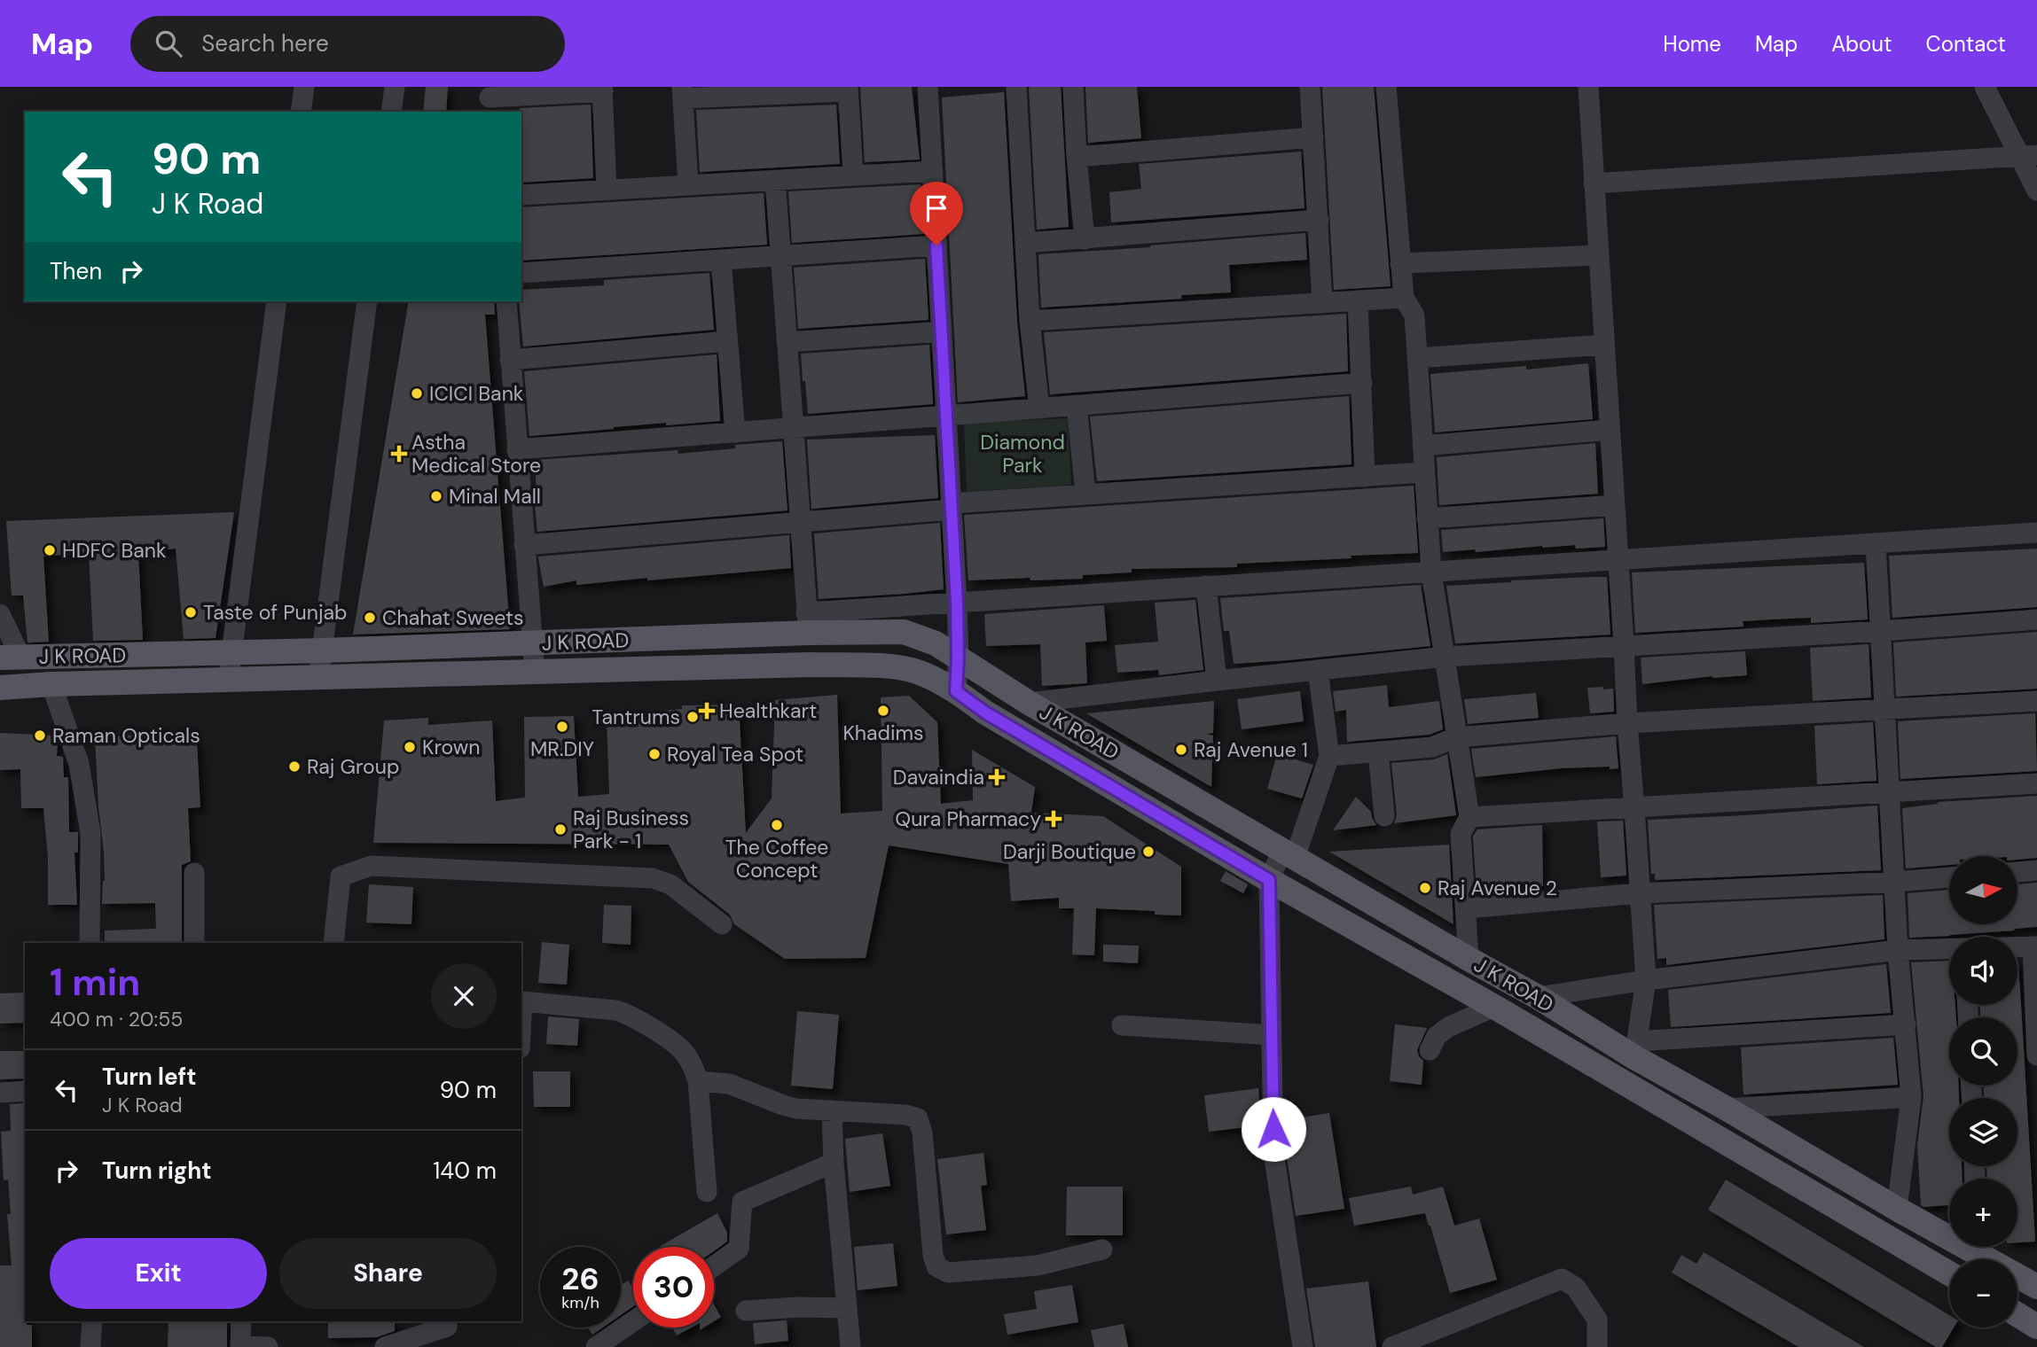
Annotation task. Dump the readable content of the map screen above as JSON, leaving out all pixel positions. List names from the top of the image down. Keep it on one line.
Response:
{"streets":{"main road":["J K ROAD"]},"parks":["Diamond Park"],"places":{"other":["ICICI Bank","Minal Mall","HDFC Bank","Taste of Punjab","Chahat Sweets","Khadims","Tantrums","MR.DIY","Raman Opticals","Krown","Raj Avenue 1","Royal Tea Spot","Raj Group","The Coffee Concept","Raj Business Park - 1","Darji Boutique","Raj Avenue 2"],"health":["Astha Medical Store","Healthkart","Davaindia","Qura Pharmacy"]},"north":"right","page":{"header":"Map","search":"Search here","nav":["Home","Map","About","Contact"],"turn":["90 m","J K Road"],"then":"Then","map_buttons":["+","−"],"heading":["1 min","400 m · 20:55"],"list":[{"name":"Turn left","note":"J K Road","value":"90 m"},{"name":"Turn right","value":"140 m"}],"buttons":["Exit","Share"],"speed":"26 km/h","limit":"30"}}
